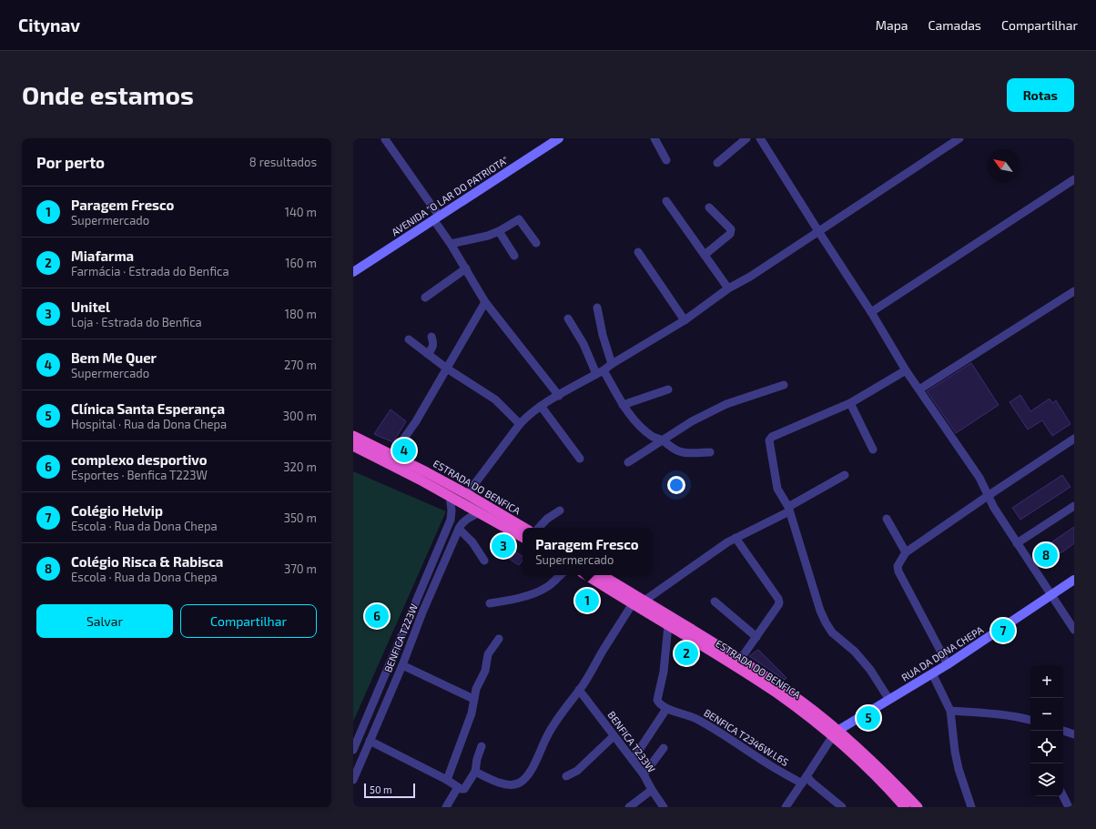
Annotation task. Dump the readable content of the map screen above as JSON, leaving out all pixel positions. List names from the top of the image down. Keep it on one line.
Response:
{"streets":{"highway":["ESTRADA DO BENFICA"],"main road":["AVENIDA \"O LAR DO PATRIOTA\"","RUA DA DONA CHEPA"],"street":["BENFICA T223W","BENFICA T2346W.L6S","BENFICA T233W"]},"crossings":[["ESTRADA DO BENFICA","BENFICA T223W"],["ESTRADA DO BENFICA","RUA DA DONA CHEPA"],["ESTRADA DO BENFICA","BENFICA T2346W.L6S"]],"scale_bar":"50 m","north":"top left","page":{"header":"Citynav","nav":["Mapa","Camadas","Compartilhar"],"buttons":["Rotas",["Salvar","Compartilhar"]],"title":"Onde estamos","heading":["Por perto","8 resultados"],"list":[{"mark":"1","name":"Paragem Fresco","note":"Supermercado","value":"140 m"},{"mark":"2","name":"Miafarma","note":"Farmácia · Estrada do Benfica","value":"160 m"},{"mark":"3","name":"Unitel","note":"Loja · Estrada do Benfica","value":"180 m"},{"mark":"4","name":"Bem Me Quer","note":"Supermercado","value":"270 m"},{"mark":"5","name":"Clínica Santa Esperança","note":"Hospital · Rua da Dona Chepa","value":"300 m"},{"mark":"6","name":"complexo desportivo","note":"Esportes · Benfica T223W","value":"320 m"},{"mark":"7","name":"Colégio Helvip","note":"Escola · Rua da Dona Chepa","value":"350 m"},{"mark":"8","name":"Colégio Risca & Rabisca","note":"Escola · Rua da Dona Chepa","value":"370 m"}],"pins":["4","3","8","1","6","7","2","5"],"popup":["Paragem Fresco","Supermercado"],"map_buttons":["+","−"],"scale":"50 m"}}
